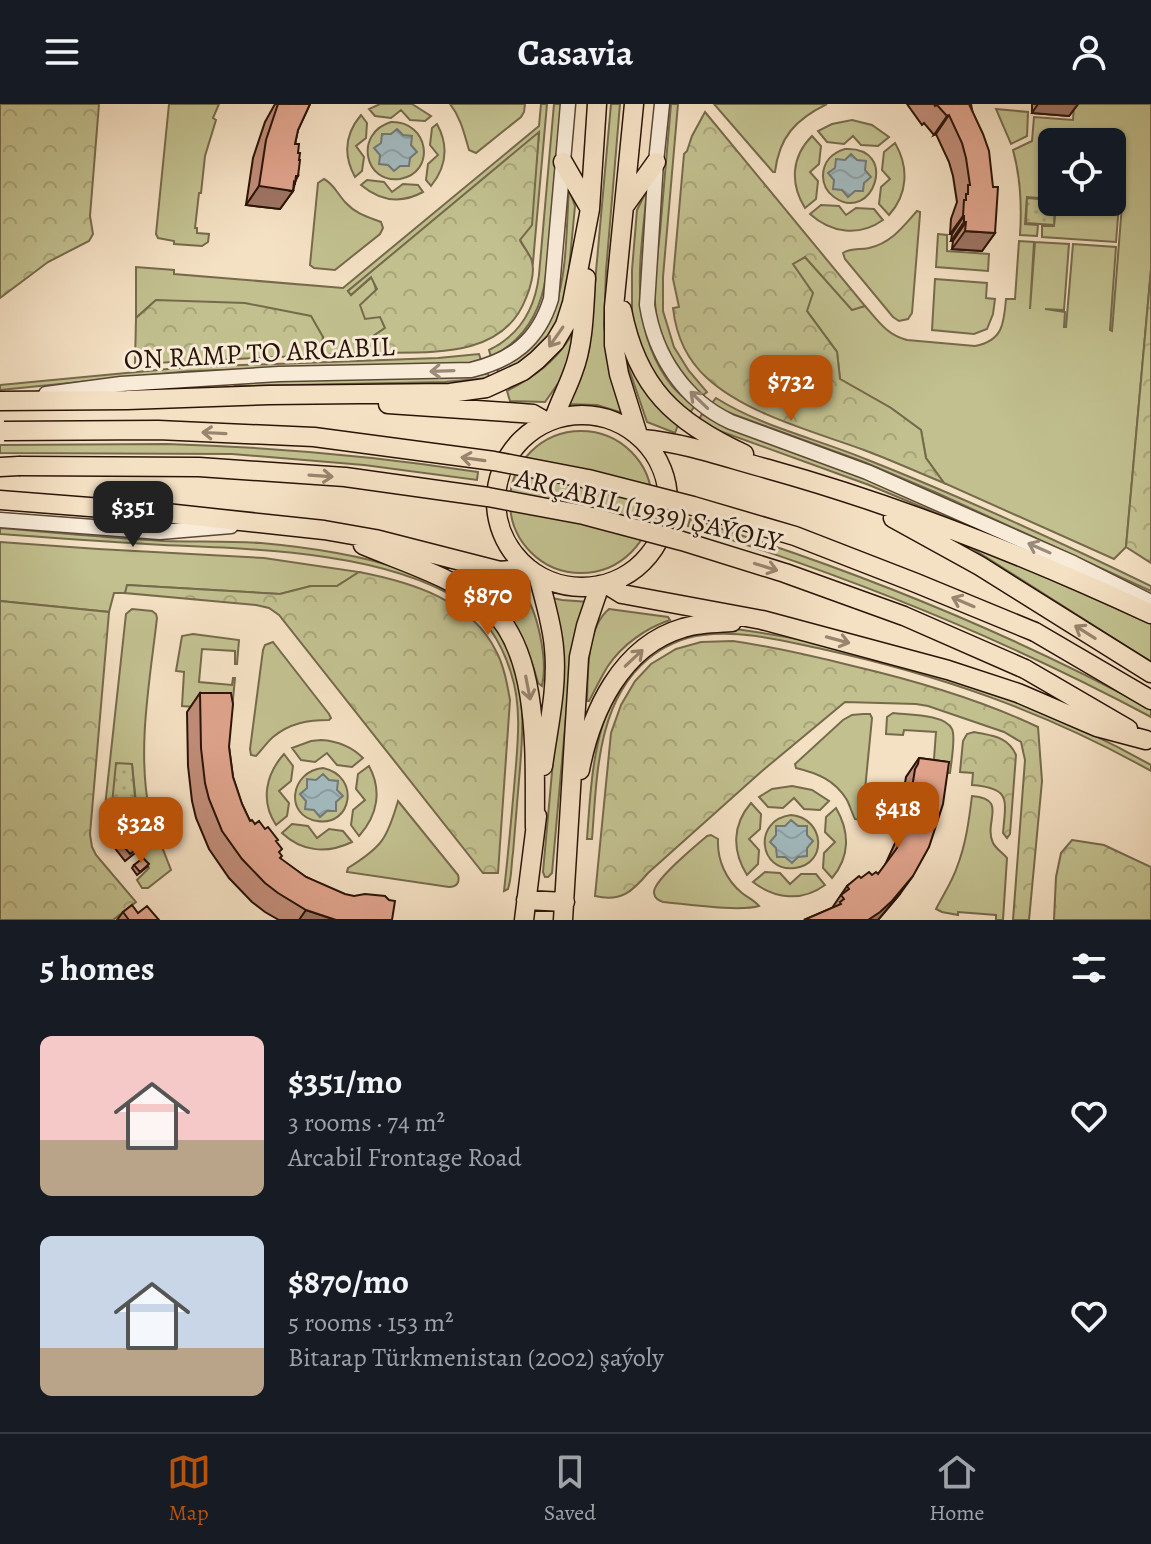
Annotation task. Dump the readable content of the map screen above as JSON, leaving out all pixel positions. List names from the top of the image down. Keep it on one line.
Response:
{"streets":{"main road":["ARÇABIL (1939) ŞAÝOLY"],"street":["ON RAMP TO ARCABIL"]},"one_way":["ON RAMP TO ARCABIL"],"page":{"header":"Casavia","price":["$732","$351","$870","$418","$328"],"heading":"5 homes","list":[{"name":"$351/mo","note":"3 rooms · 74 m² · Arcabil Frontage Road"},{"name":"$870/mo","note":"5 rooms · 153 m² · Bitarap Türkmenistan (2002) şaýoly"}],"tabs":["Map","Saved","Home"]}}
